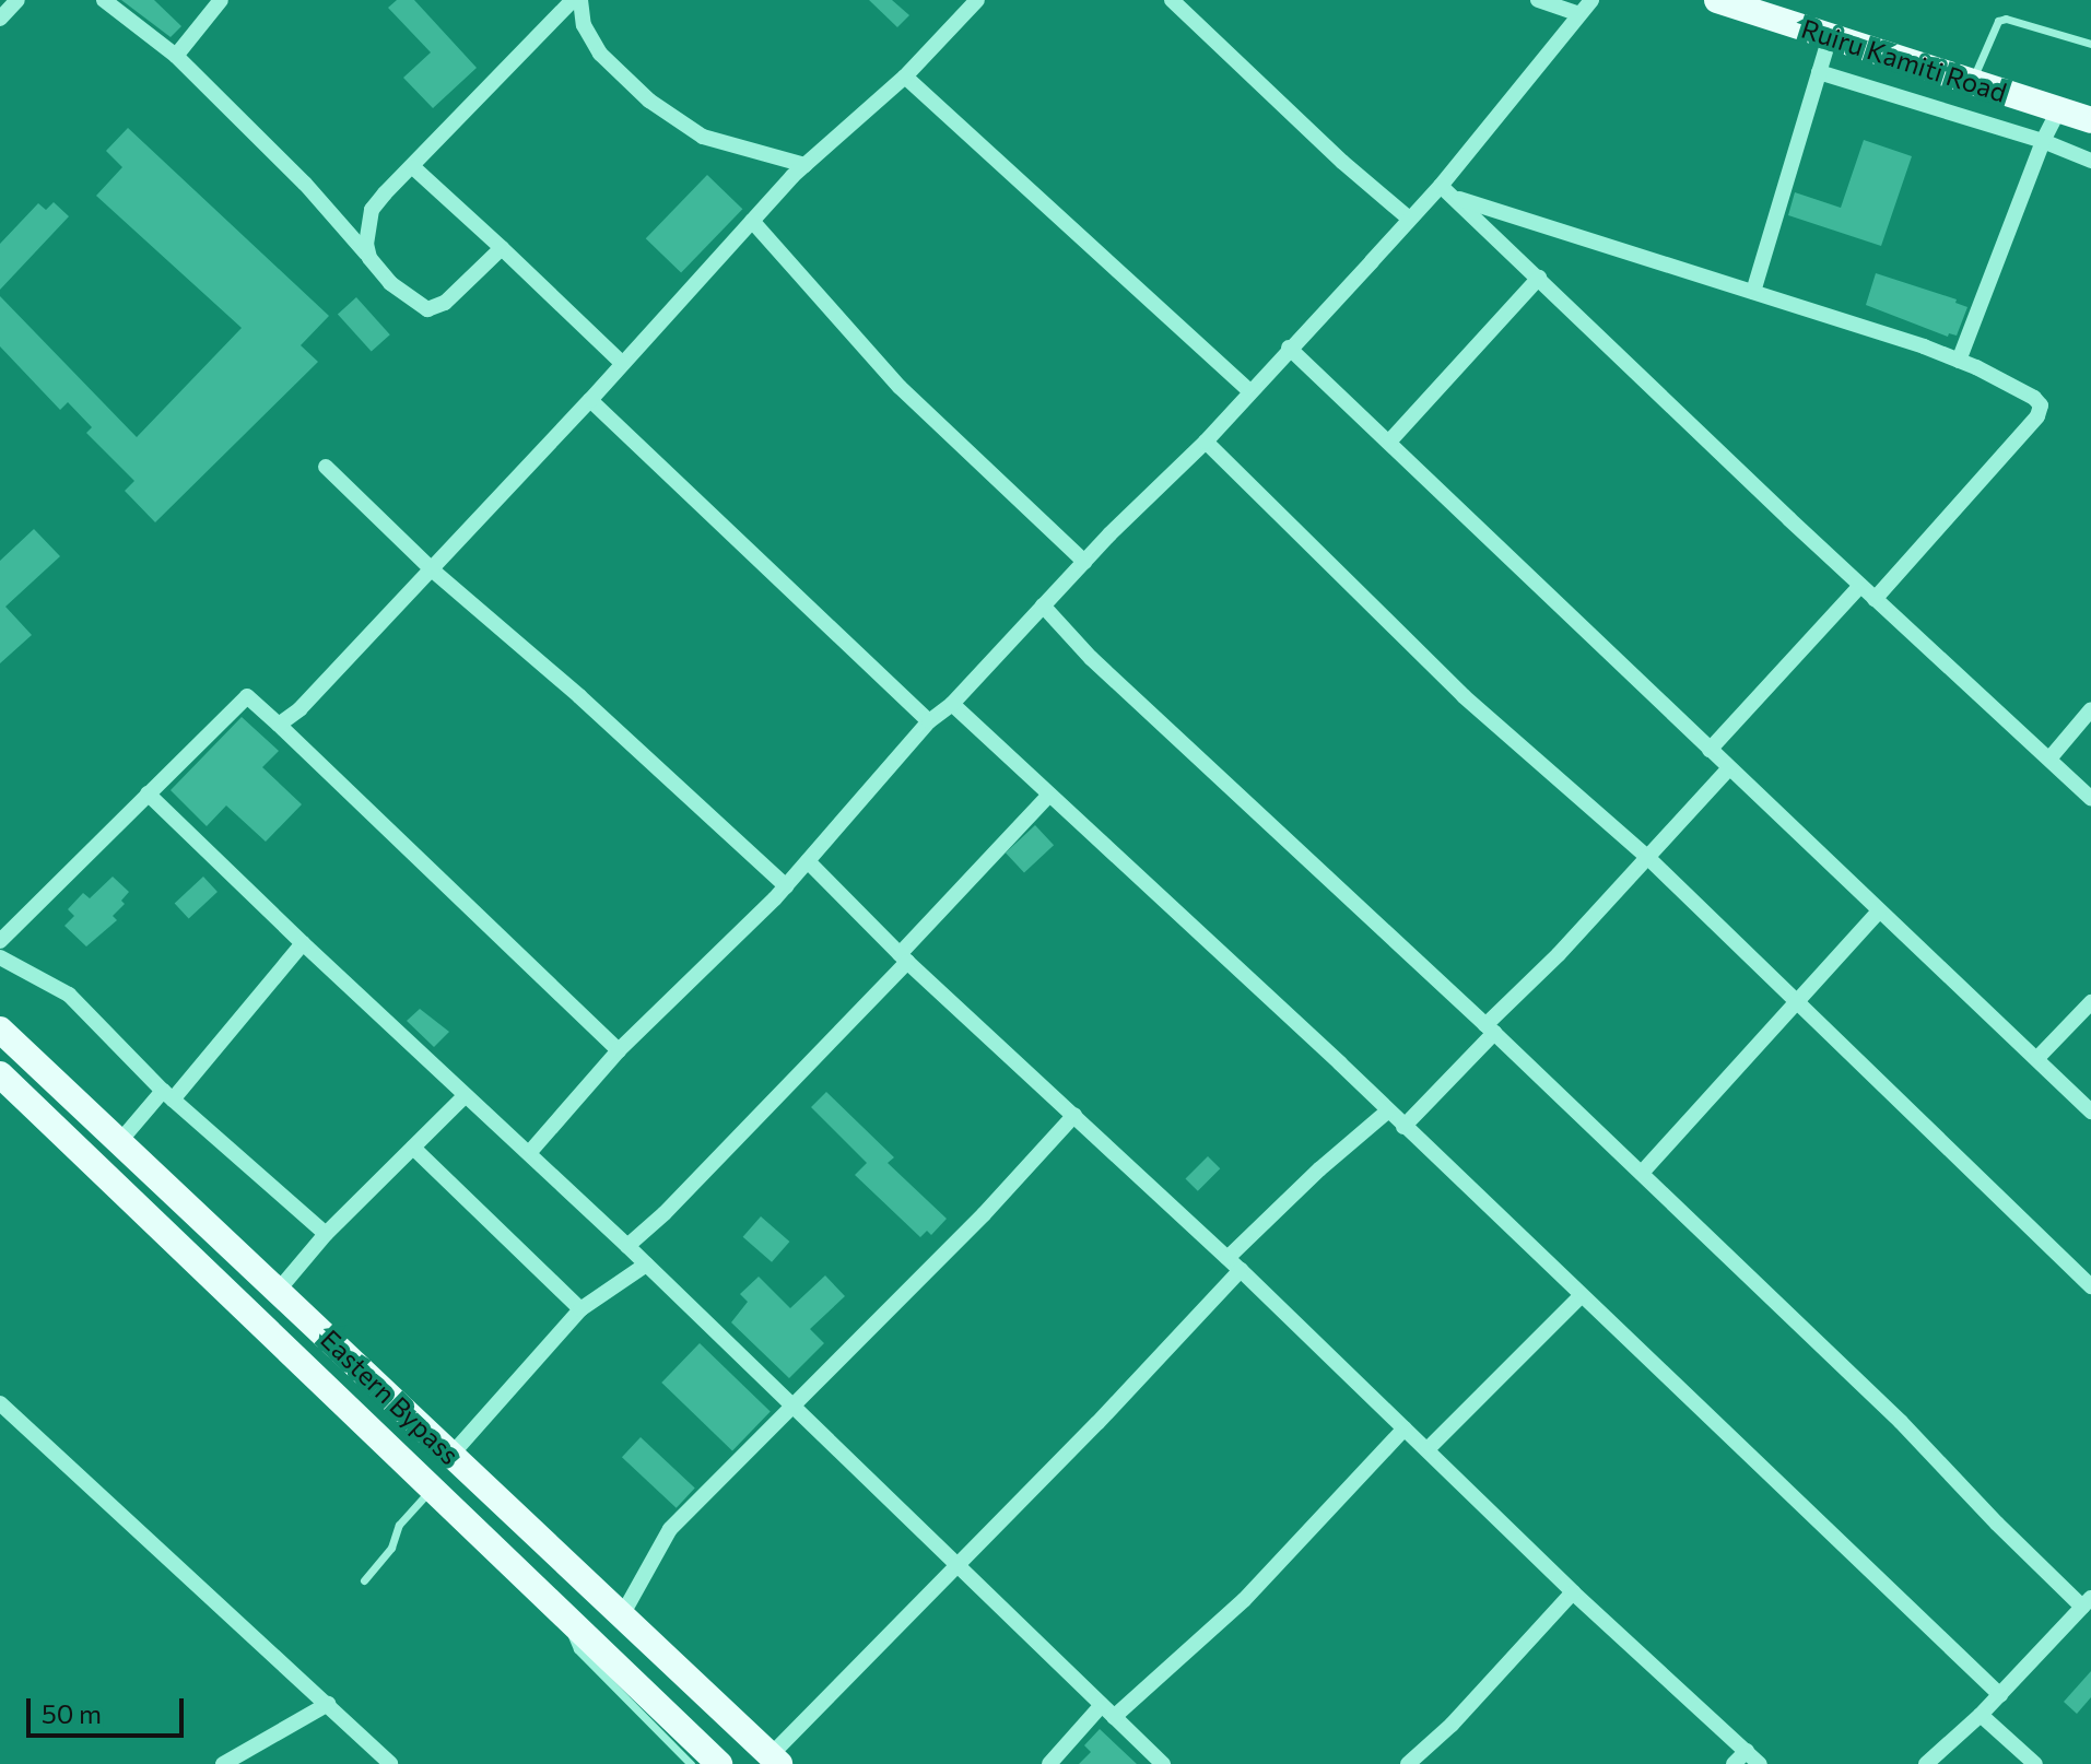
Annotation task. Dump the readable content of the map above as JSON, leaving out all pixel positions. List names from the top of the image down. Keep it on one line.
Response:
{"streets":{"main road":["Ruiru Kamiti Road","Eastern Bypass"]},"scale_bar":"50 m"}
